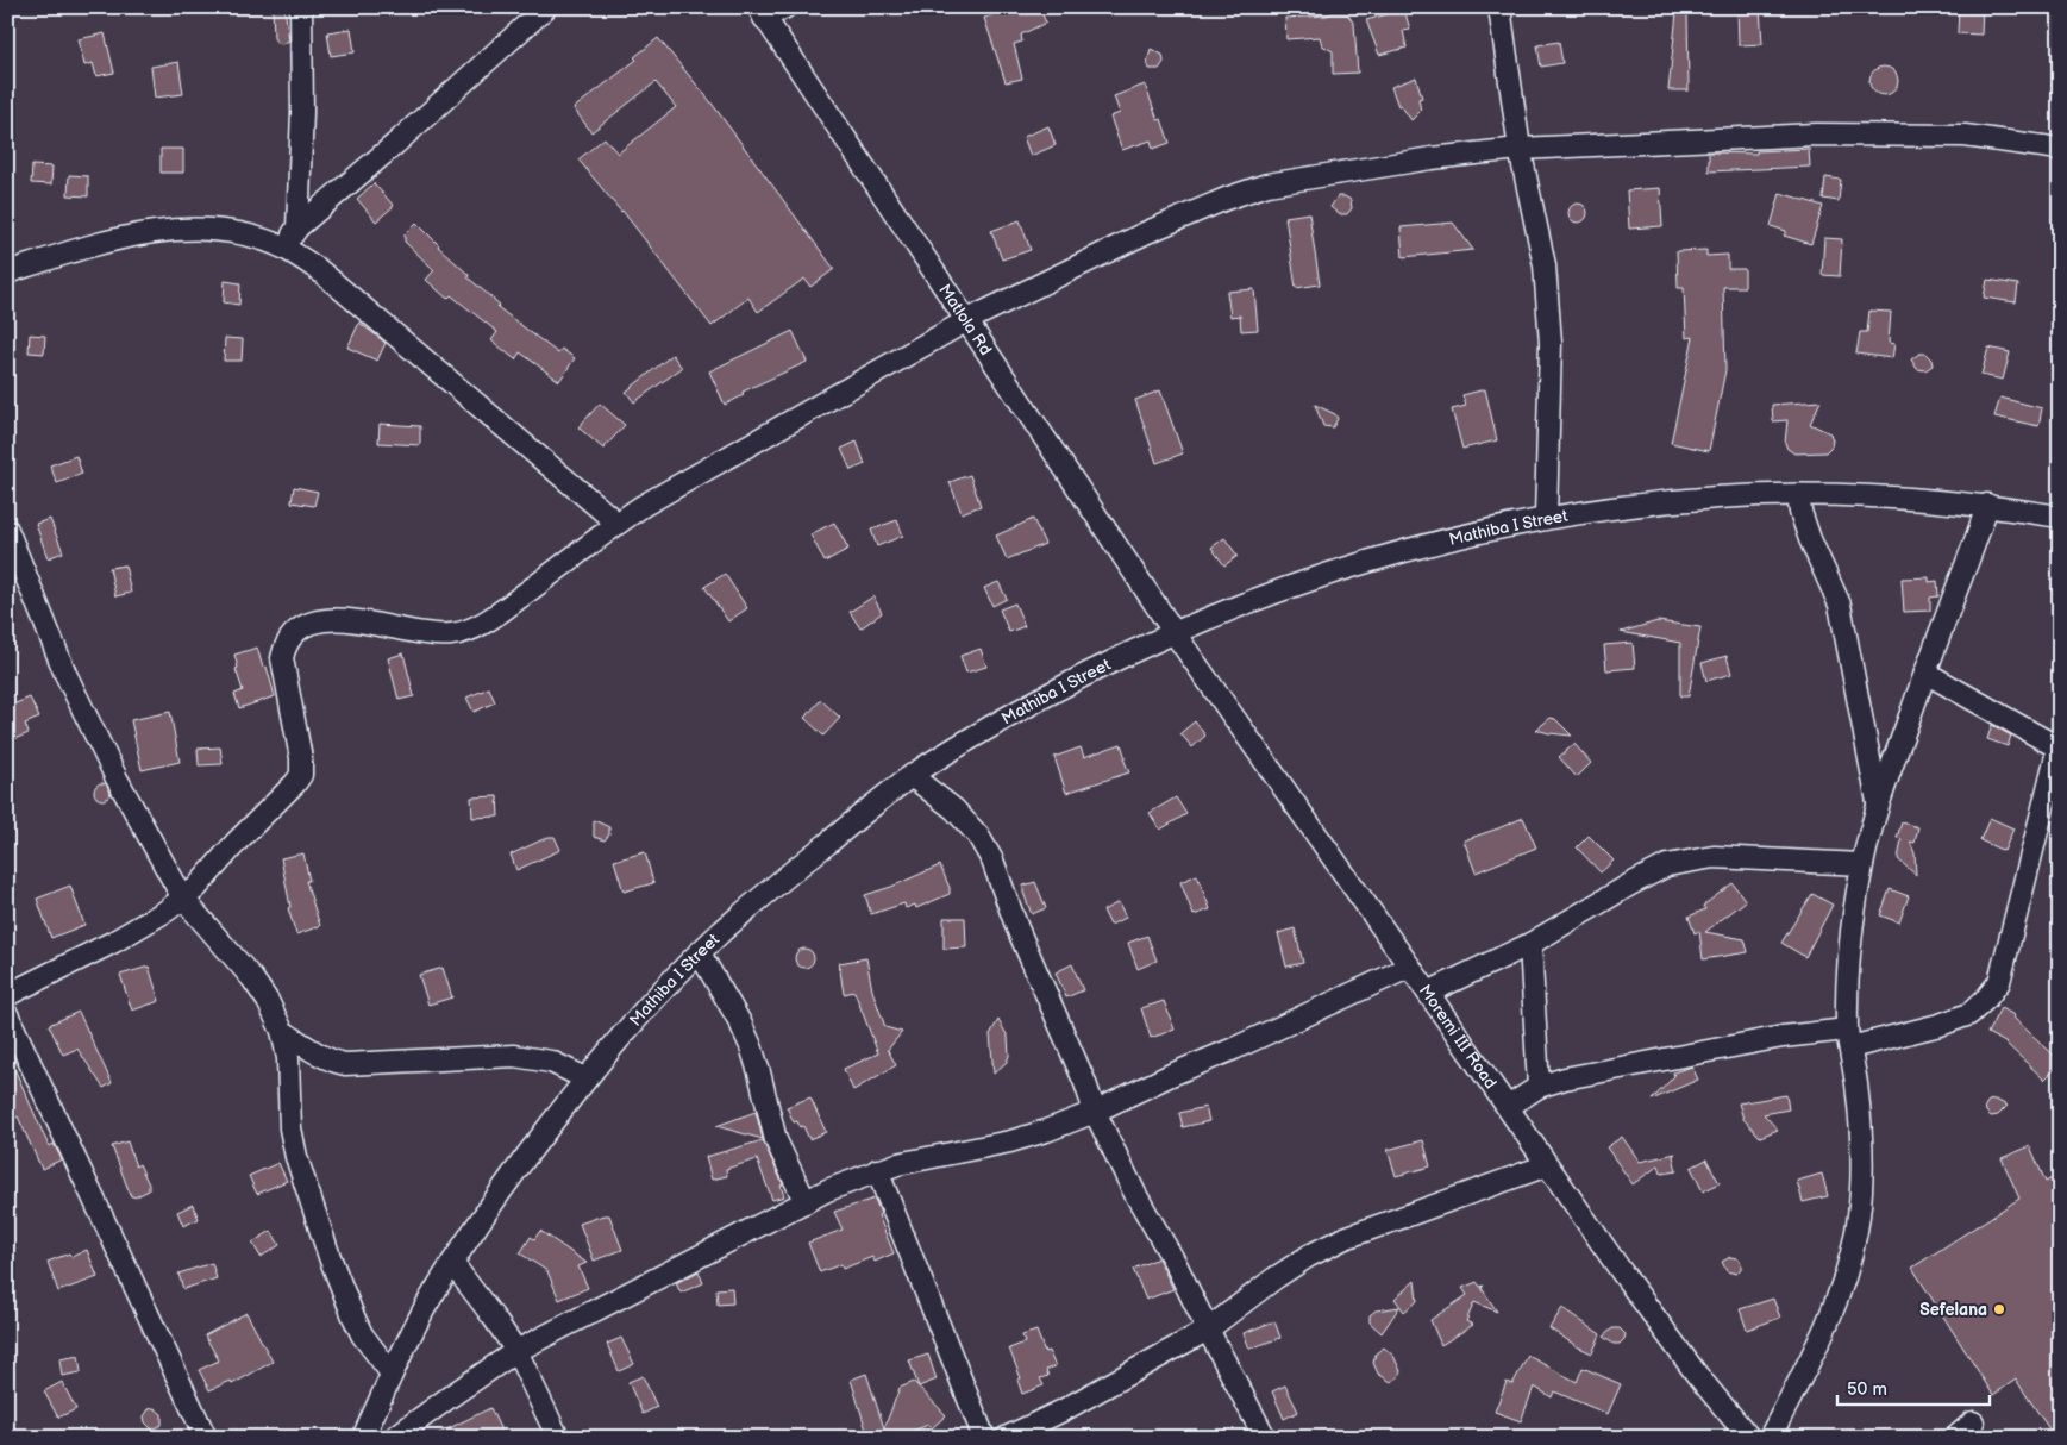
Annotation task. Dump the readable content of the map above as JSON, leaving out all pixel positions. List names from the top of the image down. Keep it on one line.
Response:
{"streets":{"street":["Matlola Rd","Mathiba I Street","Moremi III Road"]},"crossings":[["Matlola Rd","Mathiba I Street"],["Matlola Rd","Moremi III Road"],["Mathiba I Street","Moremi III Road"]],"places":["Sefelana"],"scale_bar":"50 m"}
